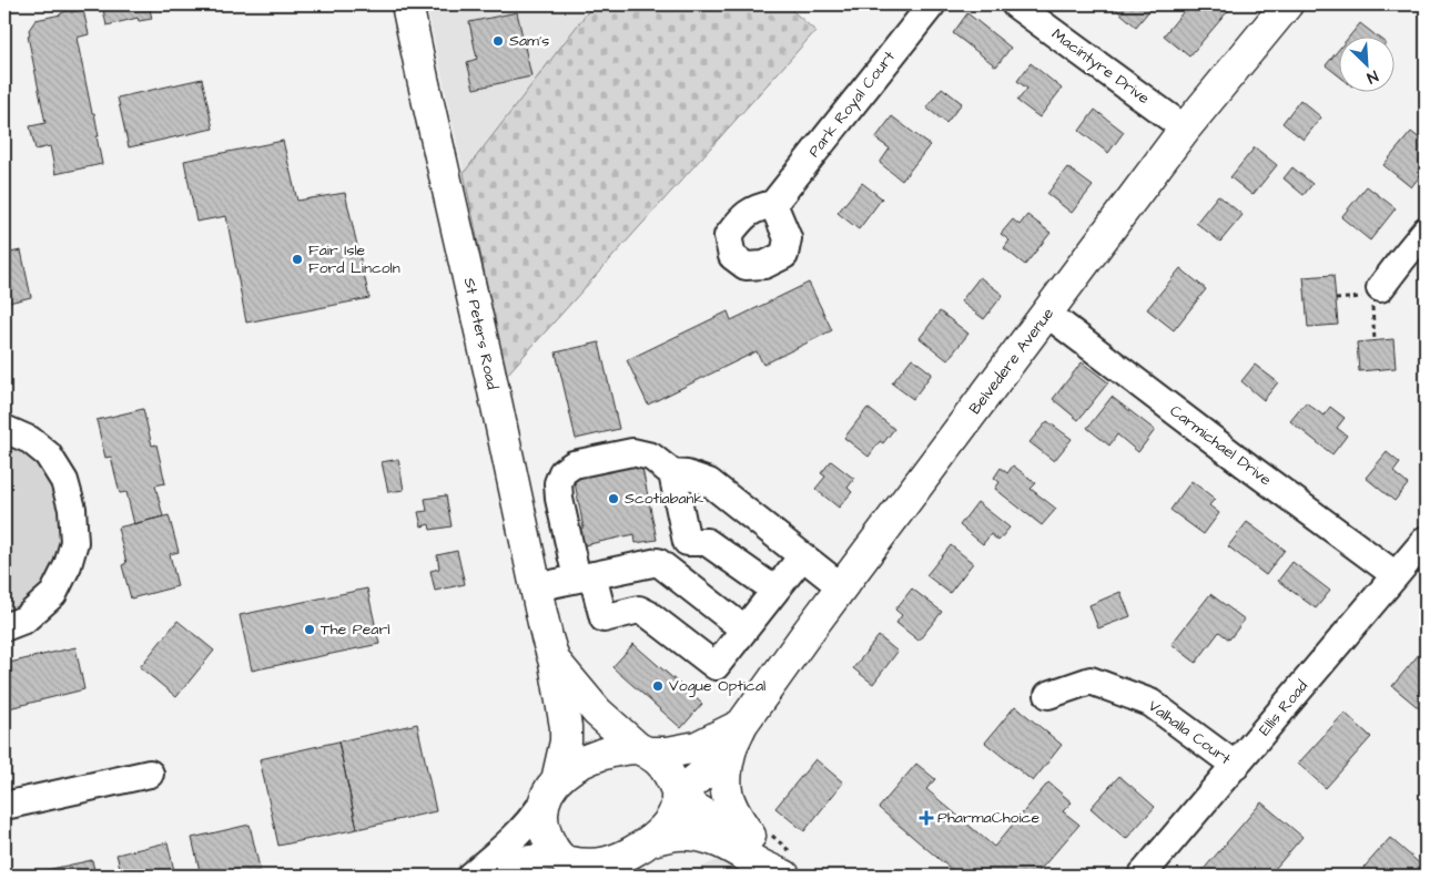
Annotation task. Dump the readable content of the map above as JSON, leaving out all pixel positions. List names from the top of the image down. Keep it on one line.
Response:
{"streets":{"main road":["St Peters Road","Belvedere Avenue"],"street":["Macintyre Drive","Park Royal Court","Carmichael Drive","Ellis Road","Valhalla Court"]},"crossings":[["Macintyre Drive","Belvedere Avenue"],["St Peters Road","Belvedere Avenue"],["Belvedere Avenue","Carmichael Drive"],["Carmichael Drive","Ellis Road"],["Ellis Road","Valhalla Court"]],"places":{"other":["Sam's","Fair Isle Ford Lincoln","Scotiabank","The Pearl","Vogue Optical"],"health":["PharmaChoice"]},"north":"bottom right"}
